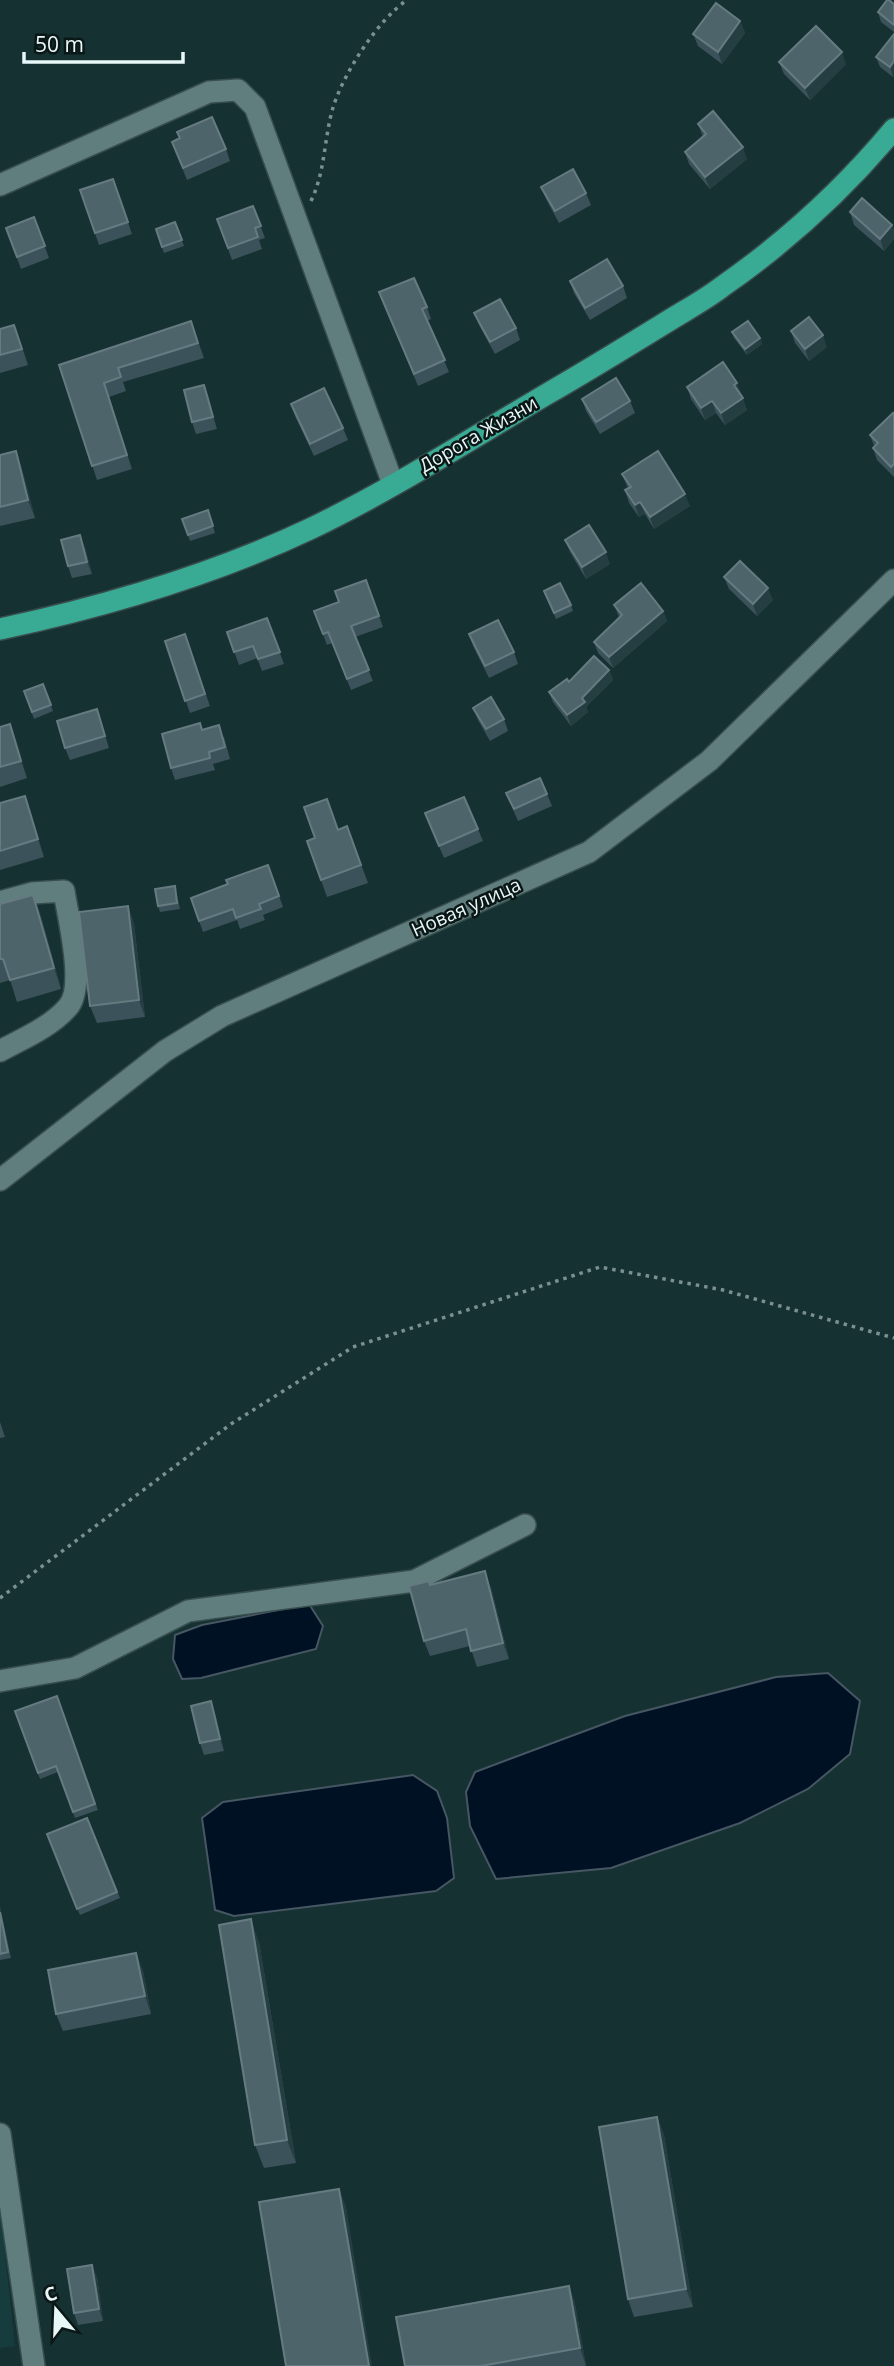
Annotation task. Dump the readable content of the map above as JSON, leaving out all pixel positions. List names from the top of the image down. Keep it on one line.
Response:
{"streets":{"main road":["Дорога Жизни"],"street":["Новая улица"]},"scale_bar":"50 m","north":"top"}
